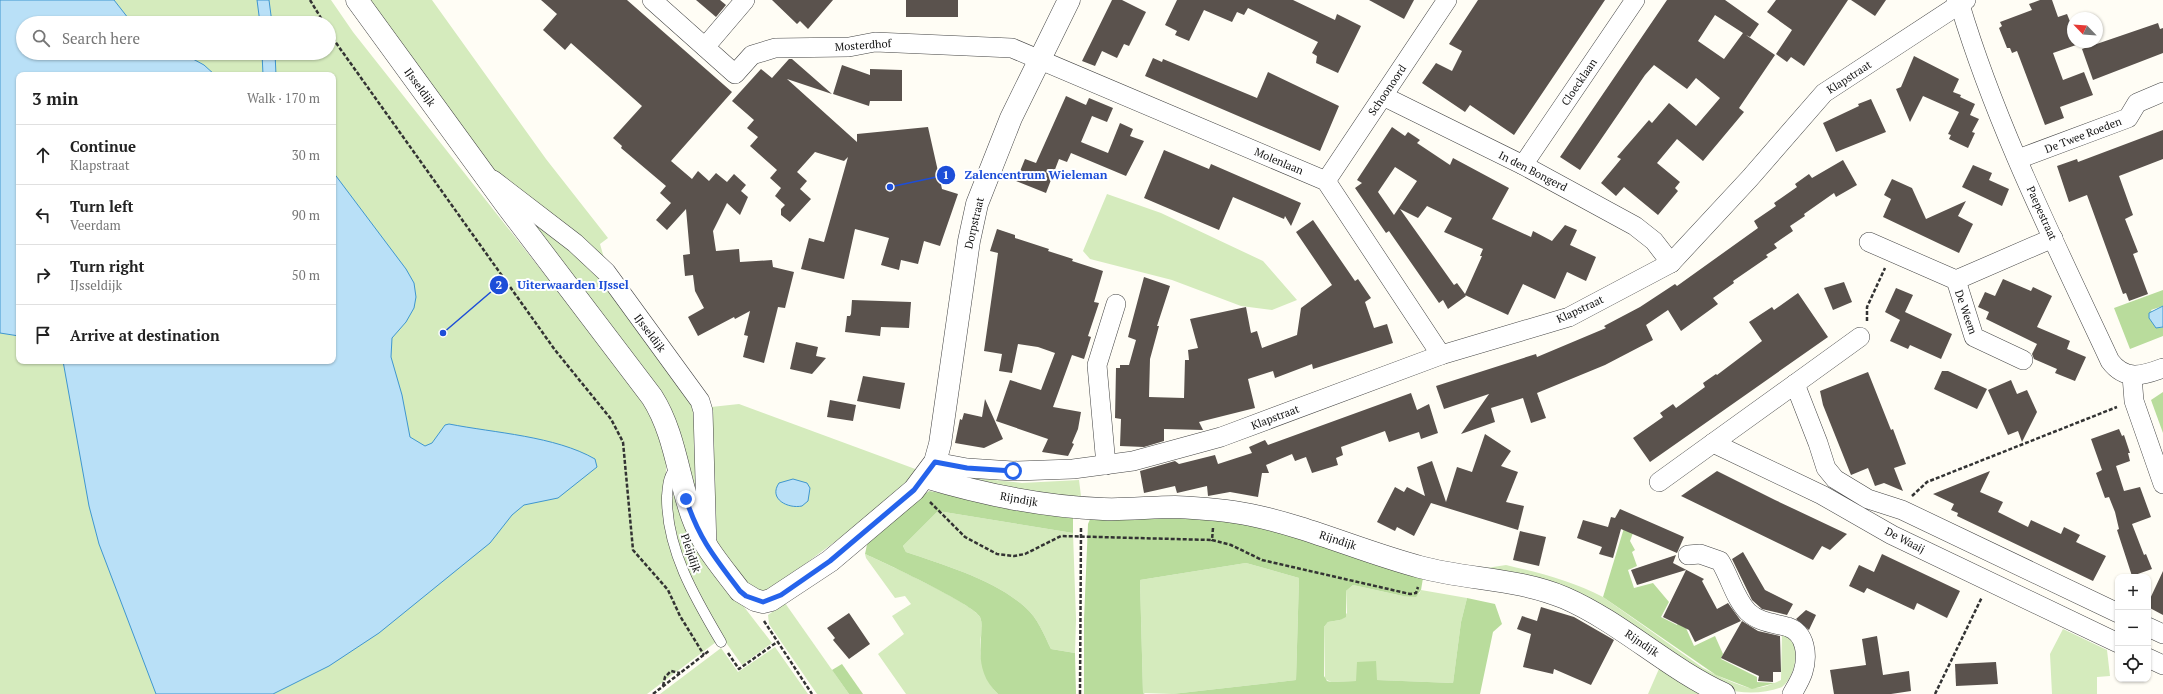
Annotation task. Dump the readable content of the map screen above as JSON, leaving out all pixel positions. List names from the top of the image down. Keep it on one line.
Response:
{"streets":{"street":["Mosterdhof","Klapstraat","Cloecklaan","IJsseldijk","Schoonoord","De Twee Roeden","Molenlaan","In den Bongerd","Paepestraat","Dorpstraat","De Weem","Rijndijk","De Waaij"],"lane":["Pleijdijk"]},"crossings":[["Mosterdhof","Molenlaan"],["Mosterdhof","Dorpstraat"],["Klapstraat","In den Bongerd"],["Klapstraat","Paepestraat"],["Klapstraat","Dorpstraat"],["Klapstraat","Rijndijk"],["Cloecklaan","In den Bongerd"],["IJsseldijk","Pleijdijk"],["Schoonoord","Molenlaan"],["Schoonoord","In den Bongerd"],["De Twee Roeden","Paepestraat"],["Molenlaan","Dorpstraat"],["Paepestraat","De Weem"],["Dorpstraat","Rijndijk"]],"places":["Zalencentrum Wieleman","Uiterwaarden IJssel"],"north":"top left","page":{"search":"Search here","heading":["3 min","Walk · 170 m"],"list":[["Continue","Klapstraat","30 m"],["Turn left","Veerdam","90 m"],["Turn right","IJsseldijk","50 m"],"Arrive at destination"],"map_buttons":["+","−"]}}
